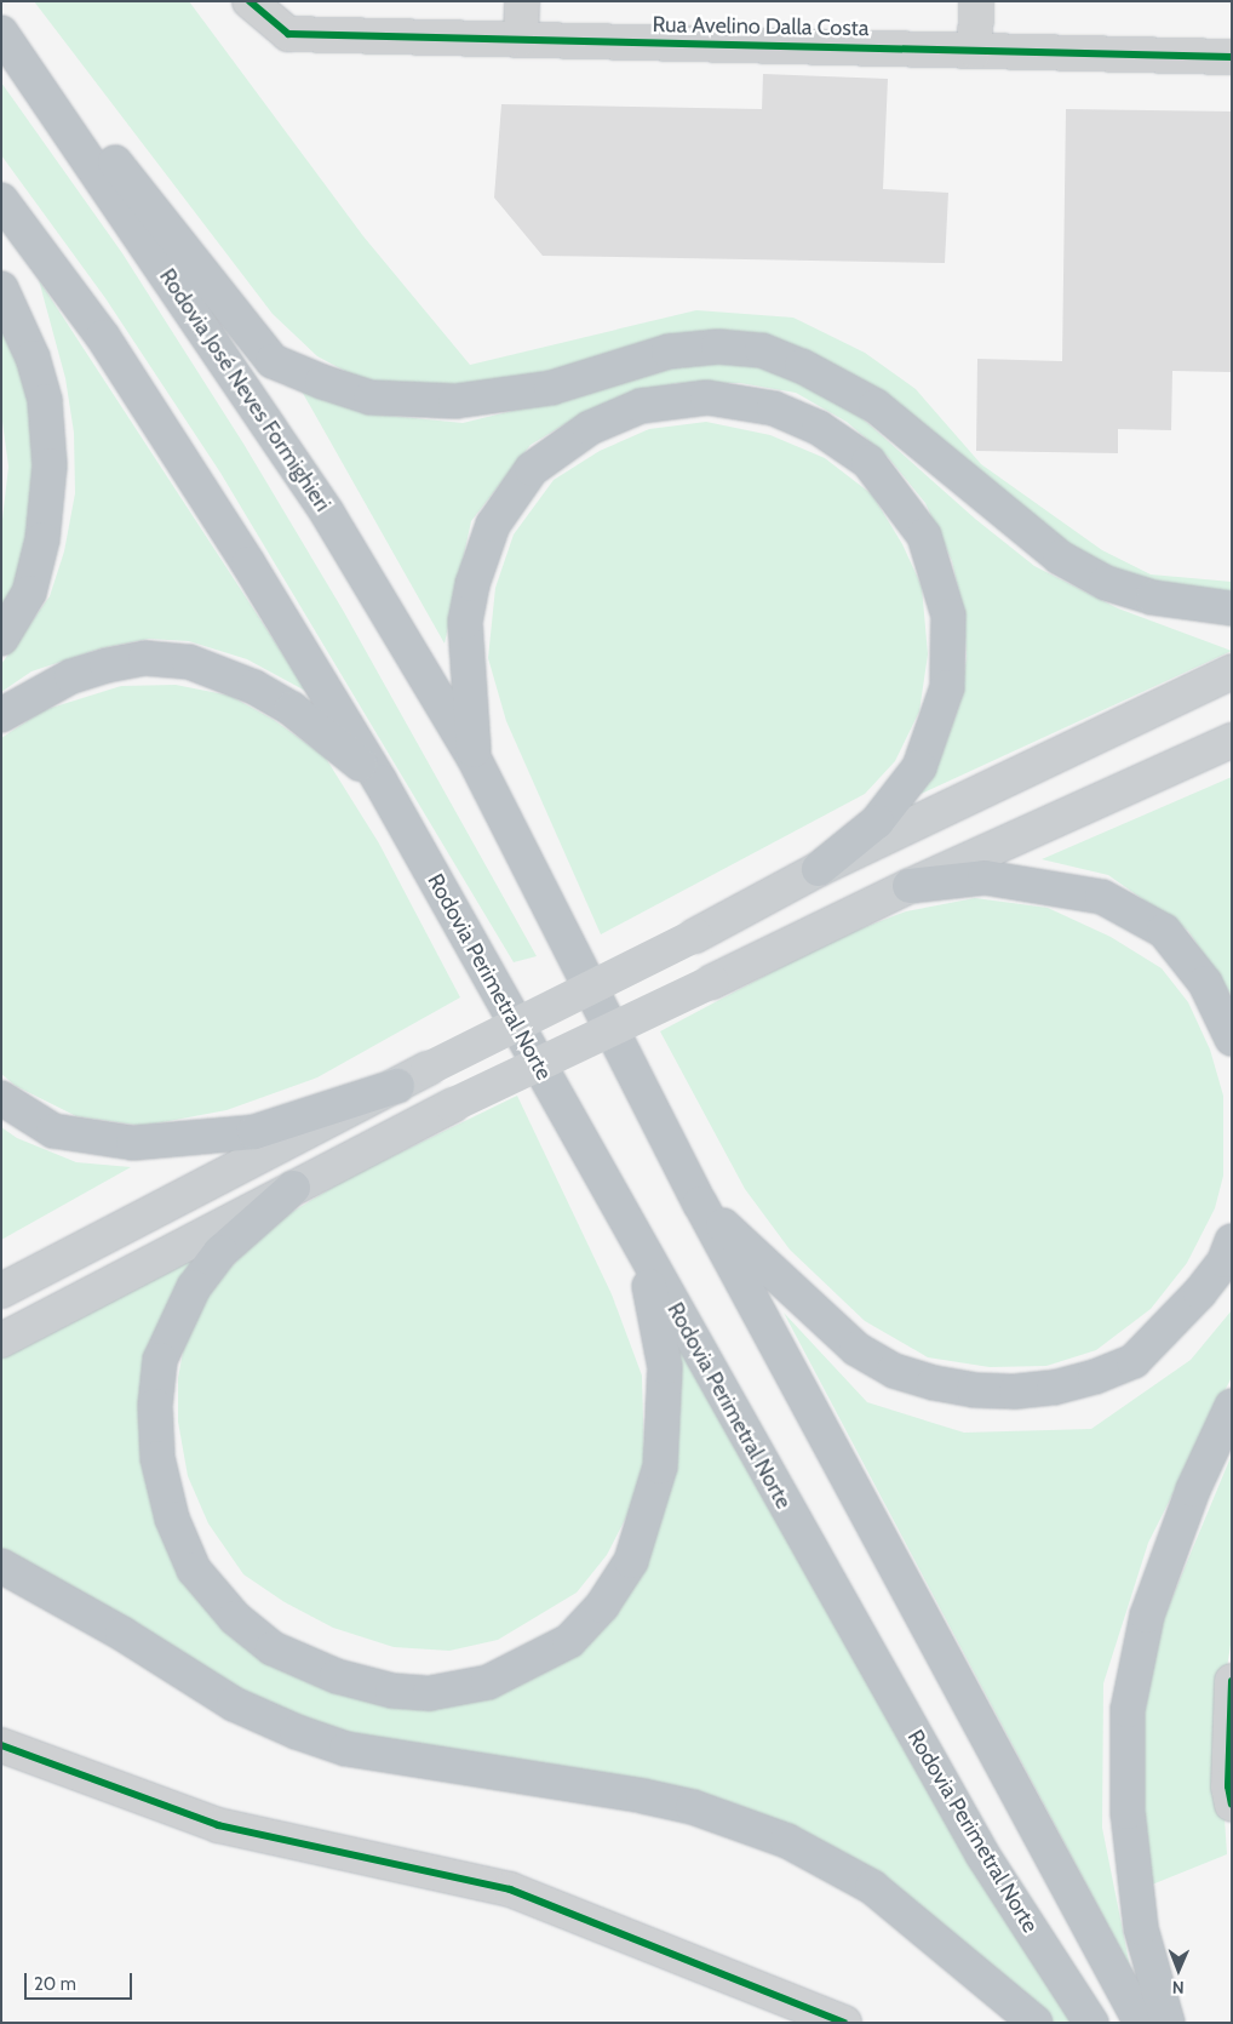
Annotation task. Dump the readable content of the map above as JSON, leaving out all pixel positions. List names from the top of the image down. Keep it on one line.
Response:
{"streets":{"highway":["Rodovia José Neves Formighieri","Rodovia Perimetral Norte"],"street":["Rua Avelino Dalla Costa"]},"scale_bar":"20 m","north":"bottom"}
